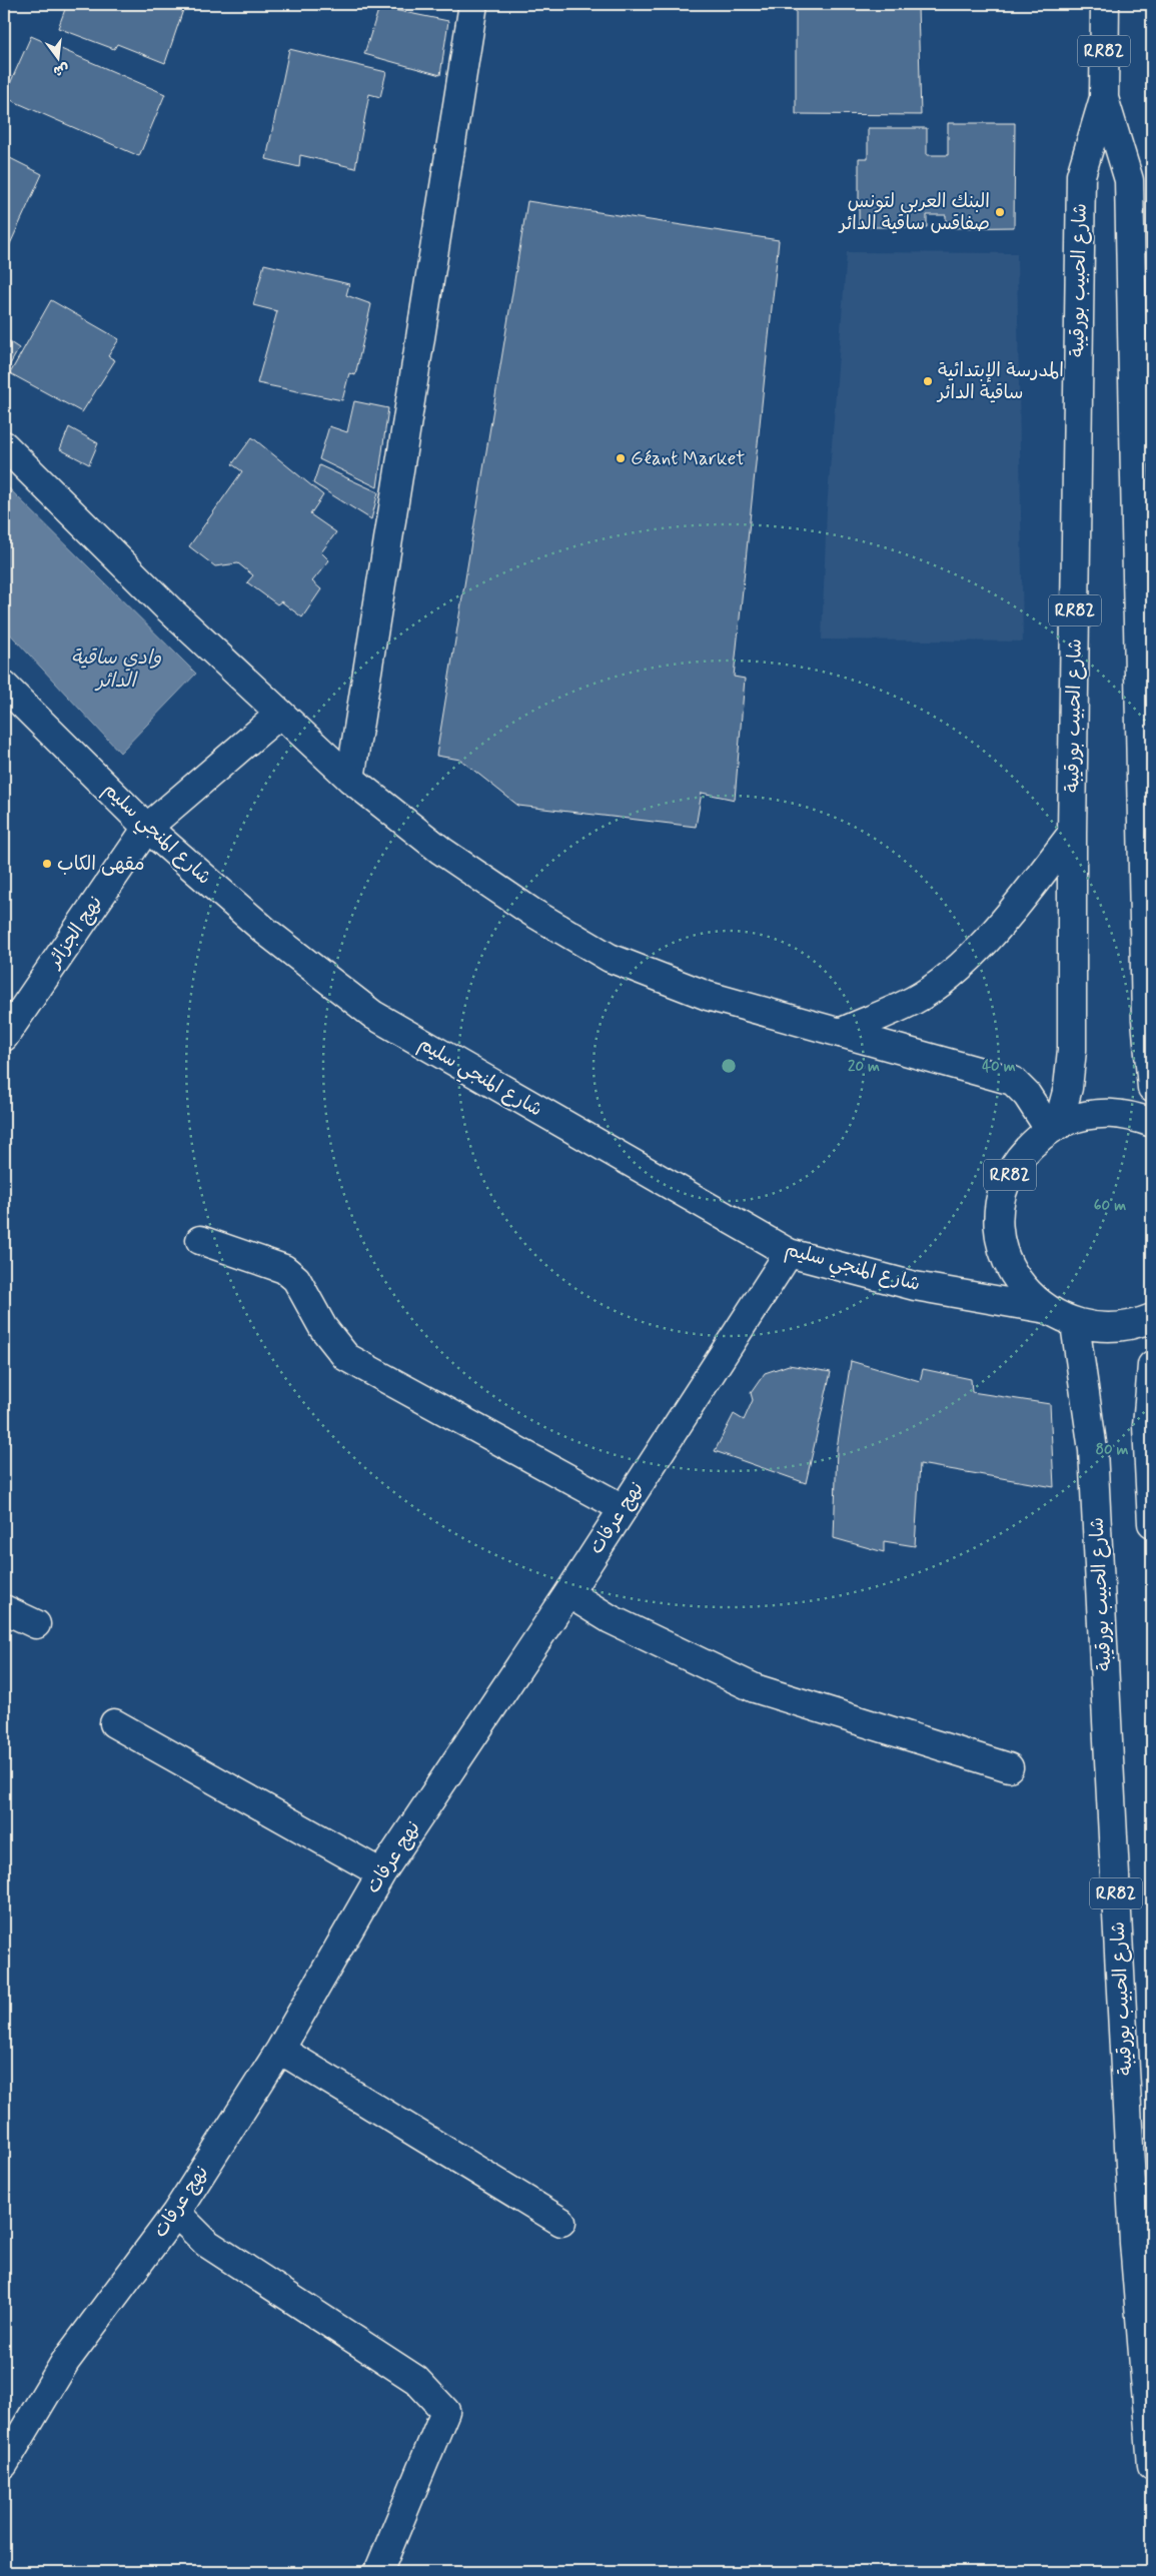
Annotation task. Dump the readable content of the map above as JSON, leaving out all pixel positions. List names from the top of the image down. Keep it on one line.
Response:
{"streets":{"main road":["RR82","شارع الحبيب بورقيبة","شارع المنجي سليم","نهج الجزائر","نهج عرفات"]},"crossings":[["RR82","شارع الحبيب بورقيبة"],["RR82","شارع المنجي سليم"],["شارع المنجي سليم","نهج الجزائر"],["شارع المنجي سليم","نهج عرفات"]],"water":["وادي ساقية الدائر"],"places":["البنك العربي لتونس صفاقس ساقية الدائر","المدرسة الإبتدائية ساقية الدائر","Géant Market","مقهى الكاب"],"north":"bottom","rings":["20 m","40 m","60 m","80 m"]}
